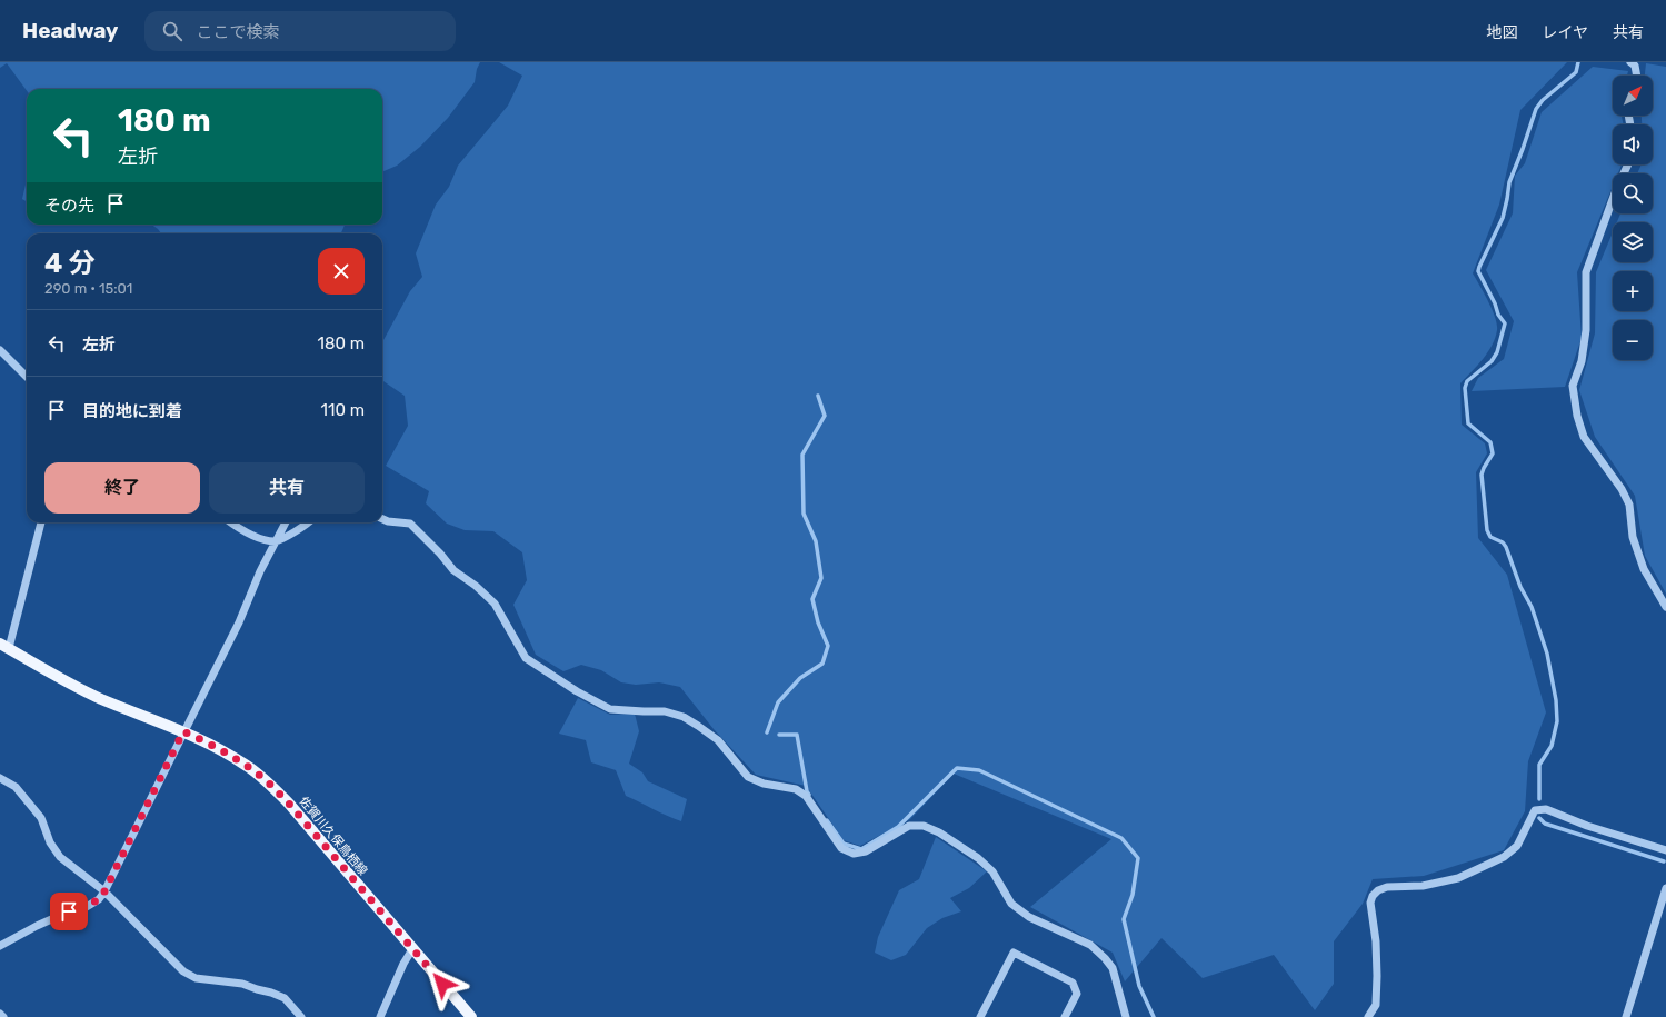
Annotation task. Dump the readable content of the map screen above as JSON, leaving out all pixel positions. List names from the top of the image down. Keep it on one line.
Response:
{"streets":{"main road":["佐賀川久保鳥栖線"]},"north":"top right","page":{"header":"Headway","search":"ここで検索","nav":["地図","レイヤ","共有"],"map_buttons":["+","−"],"turn":["180 m","左折"],"then":"その先","heading":["4 分","290 m · 15:01"],"list":[{"name":"左折","value":"180 m"},{"name":"目的地に到着","value":"110 m"}],"buttons":["終了","共有"]}}
